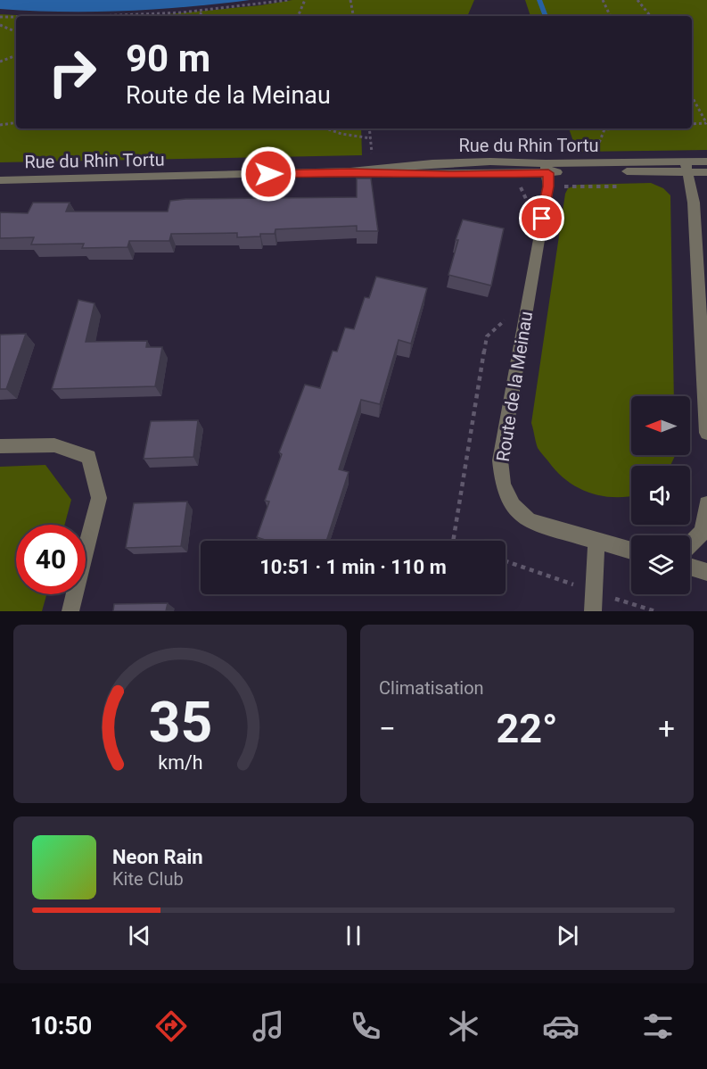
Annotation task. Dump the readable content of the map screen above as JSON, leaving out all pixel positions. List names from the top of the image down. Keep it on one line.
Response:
{"streets":{"street":["Rue du Rhin Tortu","Route de la Meinau"]},"crossings":[["Rue du Rhin Tortu","Route de la Meinau"]],"north":"left","page":{"turn":["90 m","Route de la Meinau"],"limit":"40","trip":"10:51 · 1 min · 110 m","tile":"Climatisation","heat":["−","22°","+"],"song":["Neon Rain","Kite Club"],"tabs":"10:50","gauge":["35","km/h"]}}
